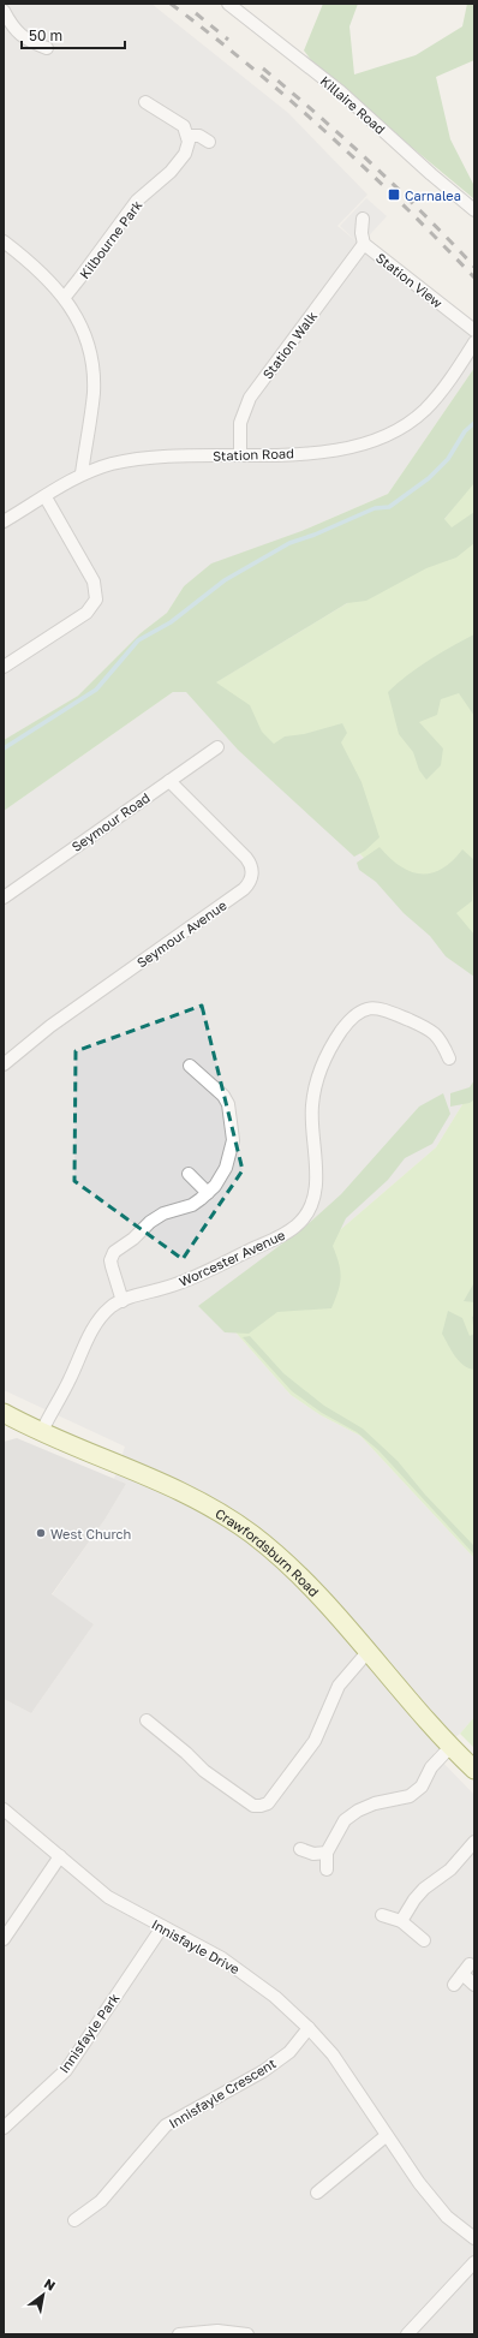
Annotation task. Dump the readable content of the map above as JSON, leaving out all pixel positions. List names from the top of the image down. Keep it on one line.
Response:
{"streets":{"main road":["Crawfordsburn Road"],"street":["Killaire Road","Kilbourne Park","Station View","Station Walk","Station Road","Seymour Road","Seymour Avenue","Worcester Avenue","Innisfayle Drive","Innisfayle Park","Innisfayle Crescent"]},"crossings":[["Station View","Station Walk"],["Station Walk","Station Road"],["Seymour Road","Seymour Avenue"],["Worcester Avenue","Crawfordsburn Road"],["Innisfayle Drive","Innisfayle Park"],["Innisfayle Drive","Innisfayle Crescent"]],"places":{"transit":["Carnalea"],"other":["West Church"]},"scale_bar":"50 m","north":"top right"}
